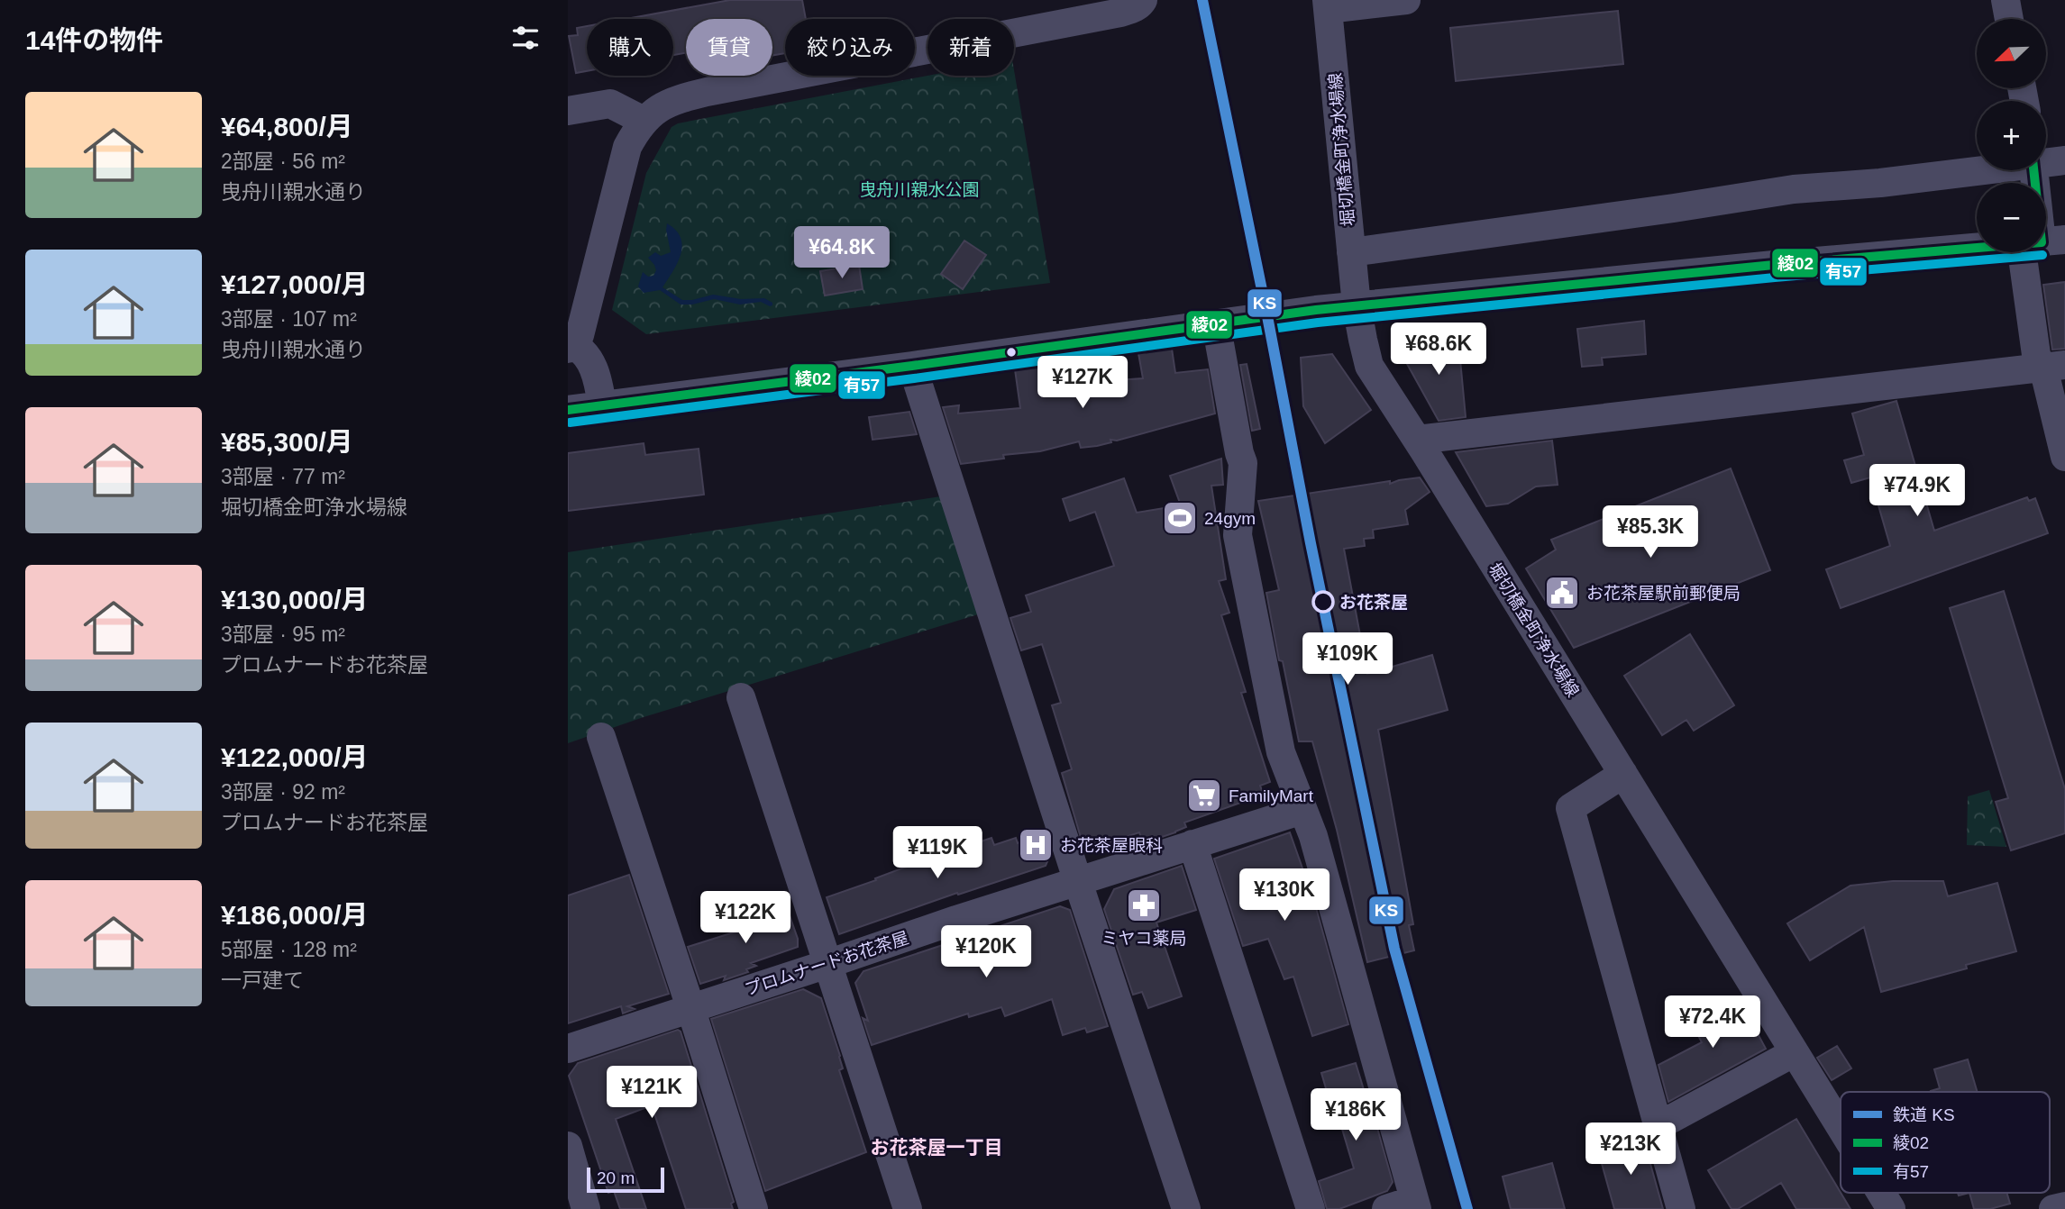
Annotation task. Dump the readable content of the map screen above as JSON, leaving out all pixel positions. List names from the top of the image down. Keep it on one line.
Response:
{"streets":{"street":["堀切橋金町浄水場線","プロムナードお花茶屋"]},"districts":["お花茶屋一丁目"],"parks":["曳舟川親水公園"],"places":{"sports":["24gym"],"public building":["お花茶屋駅前郵便局"],"other":["お花茶屋"],"supermarket":["FamilyMart"],"hospital":["お花茶屋眼科"],"pharmacy":["ミヤコ薬局"]},"lines":["rail line KS","transit line 綾02","transit line 有57"],"legend":["鉄道 KS","綾02","有57"],"scale_bar":"20 m","north":"bottom left","page":{"heading":"14件の物件","map_buttons":["+","−"],"chip":["購入","賃貸","絞り込み","新着"],"list":[{"name":"¥64,800/月","note":"2部屋 · 56 m² · 曳舟川親水通り"},{"name":"¥127,000/月","note":"3部屋 · 107 m² · 曳舟川親水通り"},{"name":"¥85,300/月","note":"3部屋 · 77 m² · 堀切橋金町浄水場線"},{"name":"¥130,000/月","note":"3部屋 · 95 m² · プロムナードお花茶屋"},{"name":"¥122,000/月","note":"3部屋 · 92 m² · プロムナードお花茶屋"},{"name":"¥186,000/月","note":"5部屋 · 128 m² · 一戸建て"}],"price":["¥64.8K","¥68.6K","¥127K","¥74.9K","¥85.3K","¥109K","¥119K","¥130K","¥122K","¥120K","¥72.4K","¥121K","¥186K","¥213K"],"scale":"20 m"}}
